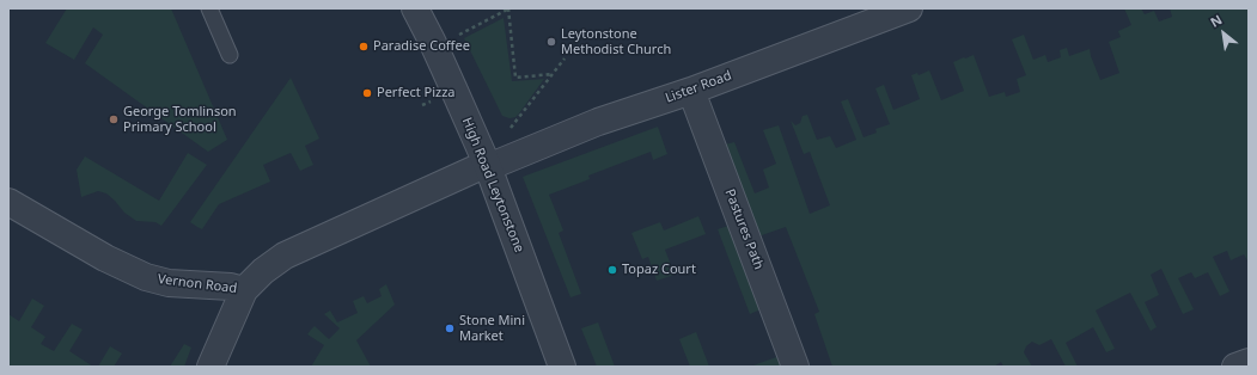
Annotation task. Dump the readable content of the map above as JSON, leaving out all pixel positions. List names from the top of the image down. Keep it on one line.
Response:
{"streets":{"street":["Lister Road","High Road Leytonstone","Pastures Path","Vernon Road"]},"crossings":[["Lister Road","High Road Leytonstone"],["Lister Road","Pastures Path"],["Lister Road","Vernon Road"],["High Road Leytonstone","Vernon Road"]],"places":["Leytonstone Methodist Church","Paradise Coffee","Perfect Pizza","George Tomlinson Primary School","Topaz Court","Stone Mini Market"],"north":"top left"}
